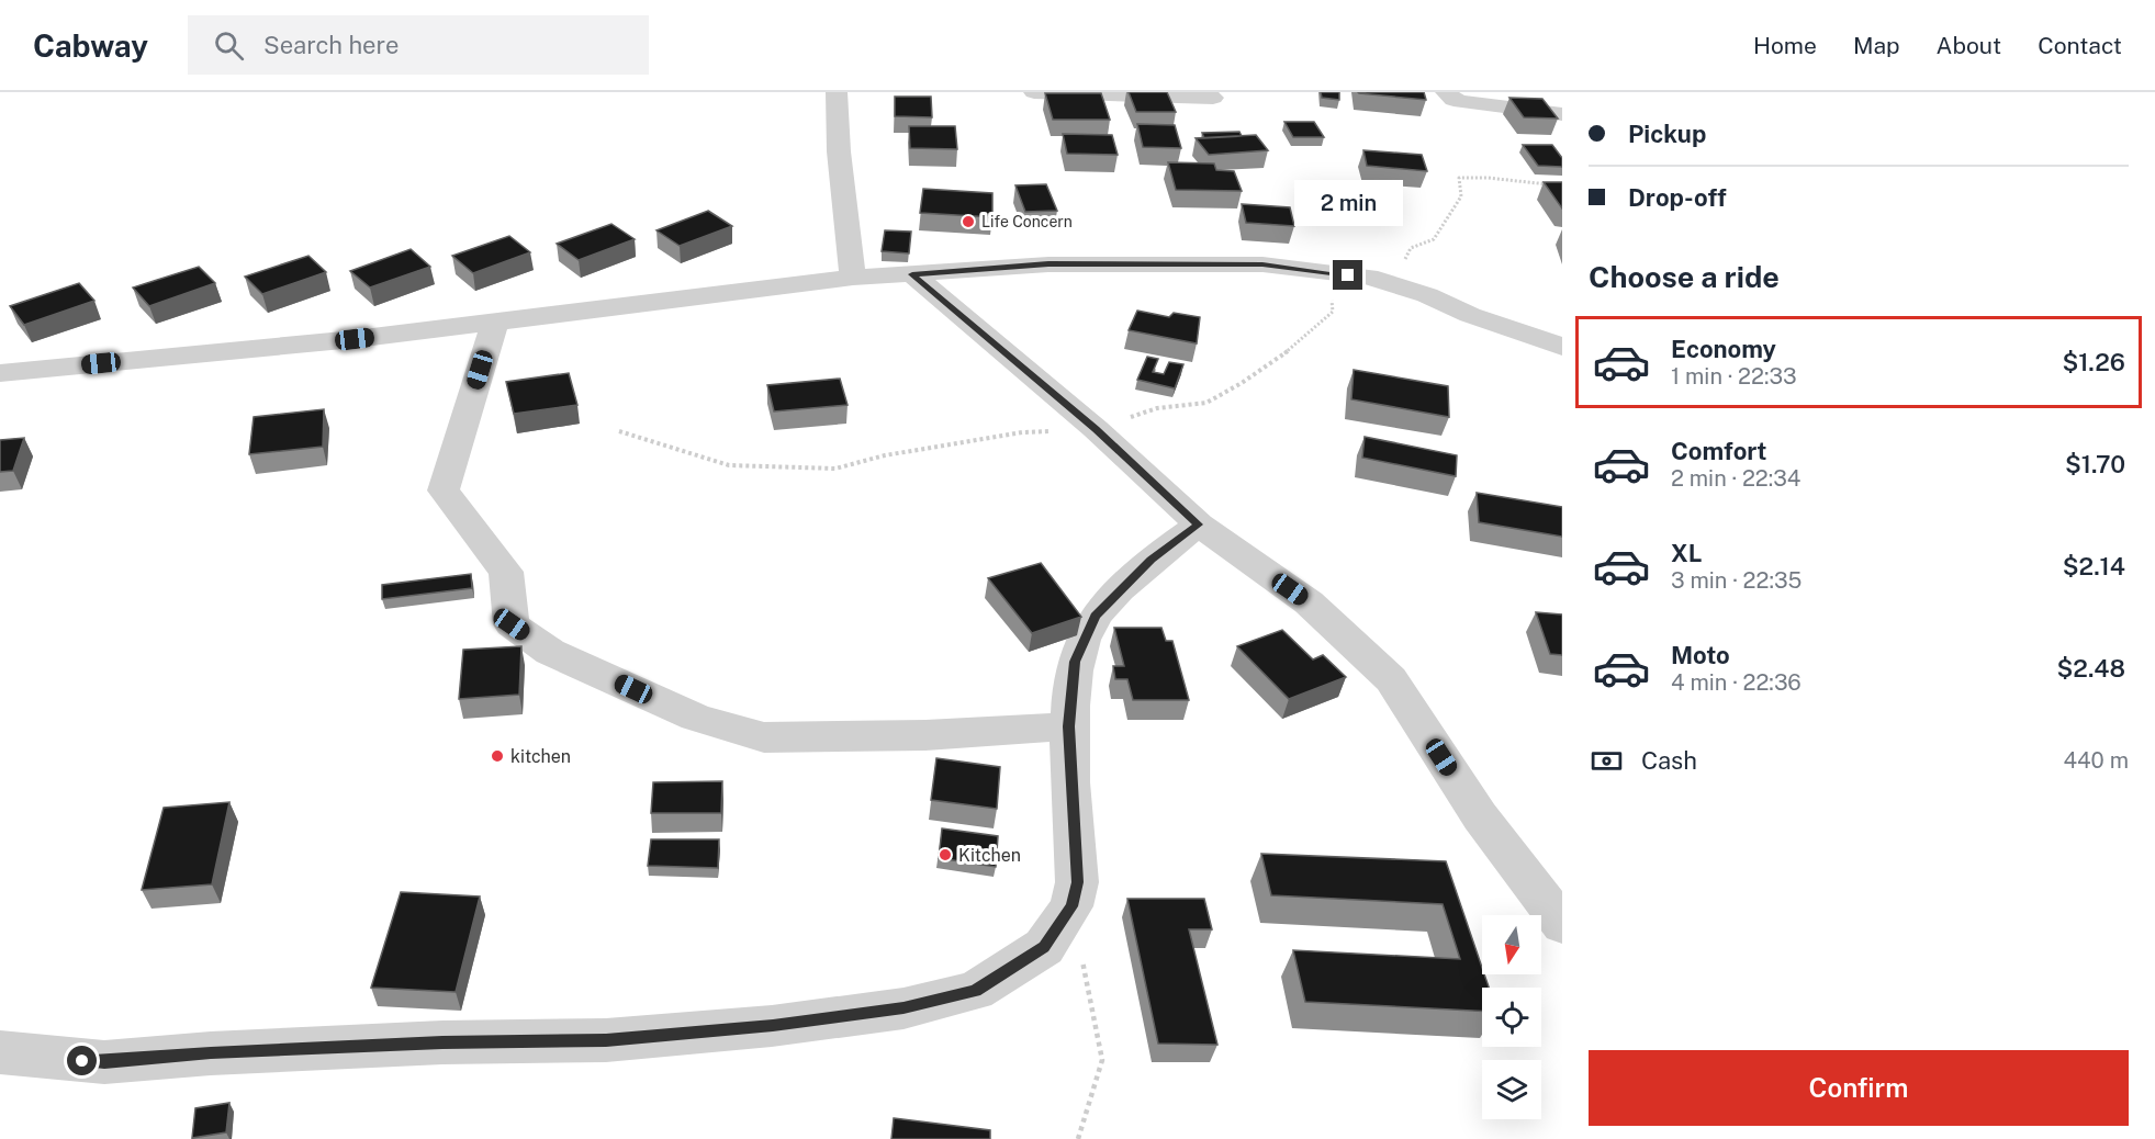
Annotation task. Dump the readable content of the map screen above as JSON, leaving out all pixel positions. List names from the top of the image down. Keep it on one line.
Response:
{"places":["Life Concern","kitchen","Kitchen"],"north":"bottom","page":{"header":"Cabway","search":"Search here","nav":["Home","Map","About","Contact"],"banner":["Pickup","Drop-off"],"bubble":"2 min","heading":"Choose a ride","list":[{"name":"Economy","note":"1 min · 22:33","value":"$1.26"},{"name":"Comfort","note":"2 min · 22:34","value":"$1.70"},{"name":"XL","note":"3 min · 22:35","value":"$2.14"},{"name":"Moto","note":"4 min · 22:36","value":"$2.48"}],"pay":["Cash","440 m"],"buttons":"Confirm"}}
